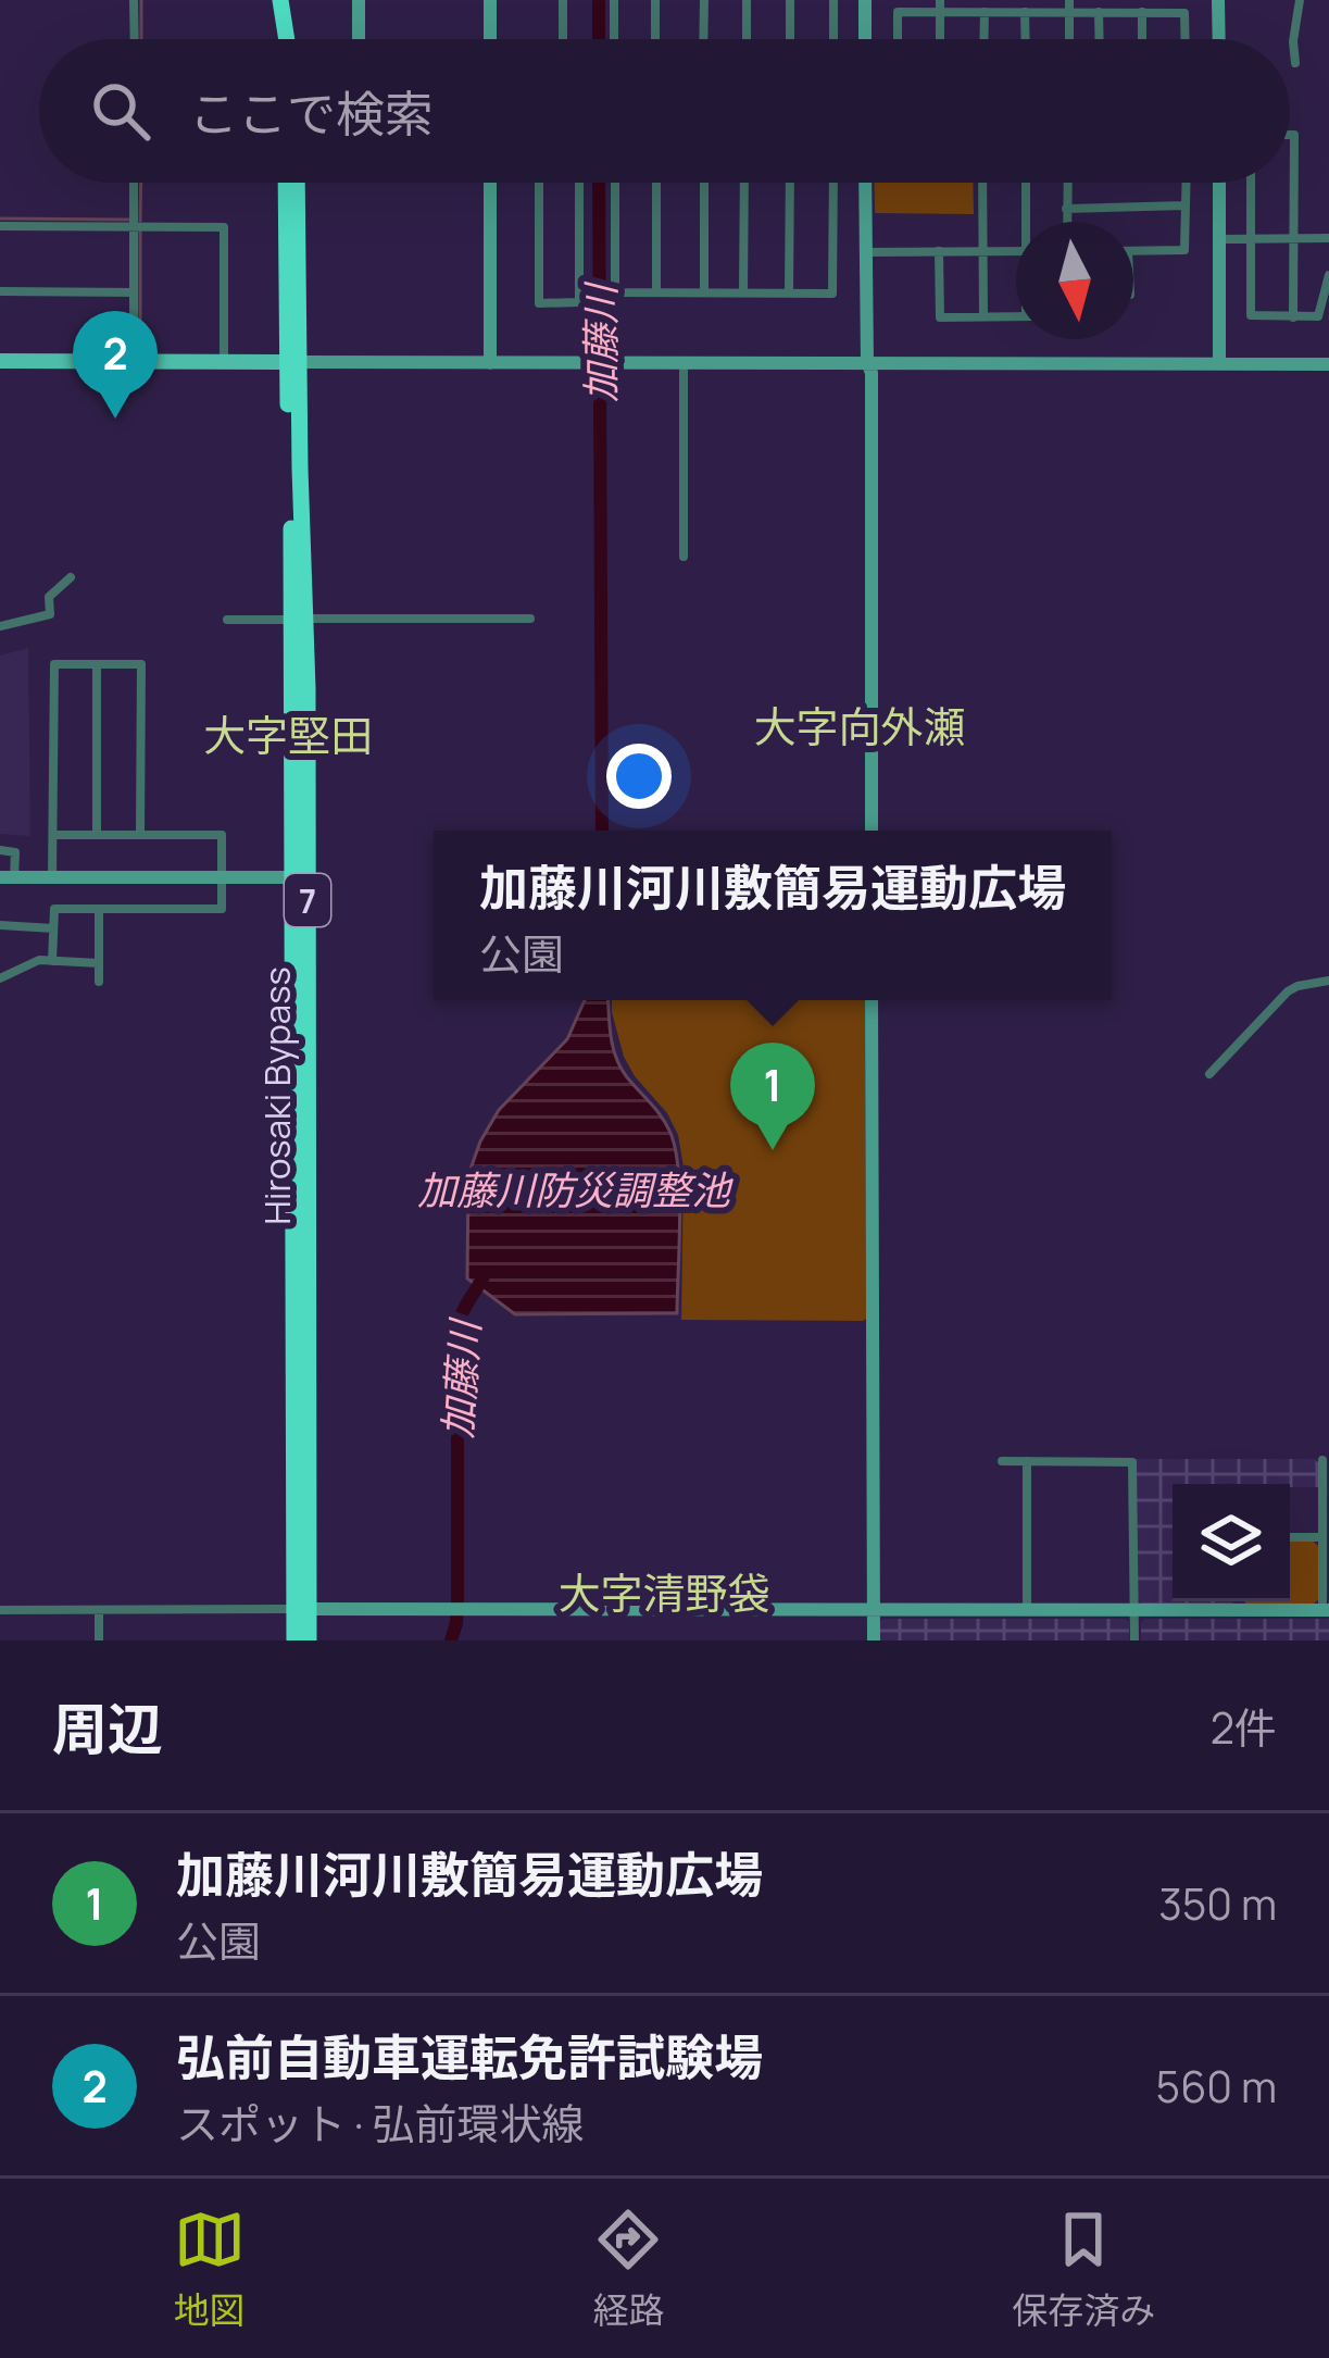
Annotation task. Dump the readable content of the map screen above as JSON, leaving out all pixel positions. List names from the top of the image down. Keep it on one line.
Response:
{"streets":{"highway":["7","Hirosaki Bypass"]},"districts":["大字向外瀬","大字堅田","大字清野袋"],"water":["加藤川","加藤川防災調整池"],"north":"bottom","page":{"search":"ここで検索","pins":["2","1"],"popup":["加藤川河川敷簡易運動広場","公園"],"heading":["周辺","2件"],"list":[{"mark":"1","name":"加藤川河川敷簡易運動広場","note":"公園","value":"350 m"},{"mark":"2","name":"弘前自動車運転免許試験場","note":"スポット · 弘前環状線","value":"560 m"}],"nav":["地図","経路","保存済み"]}}
